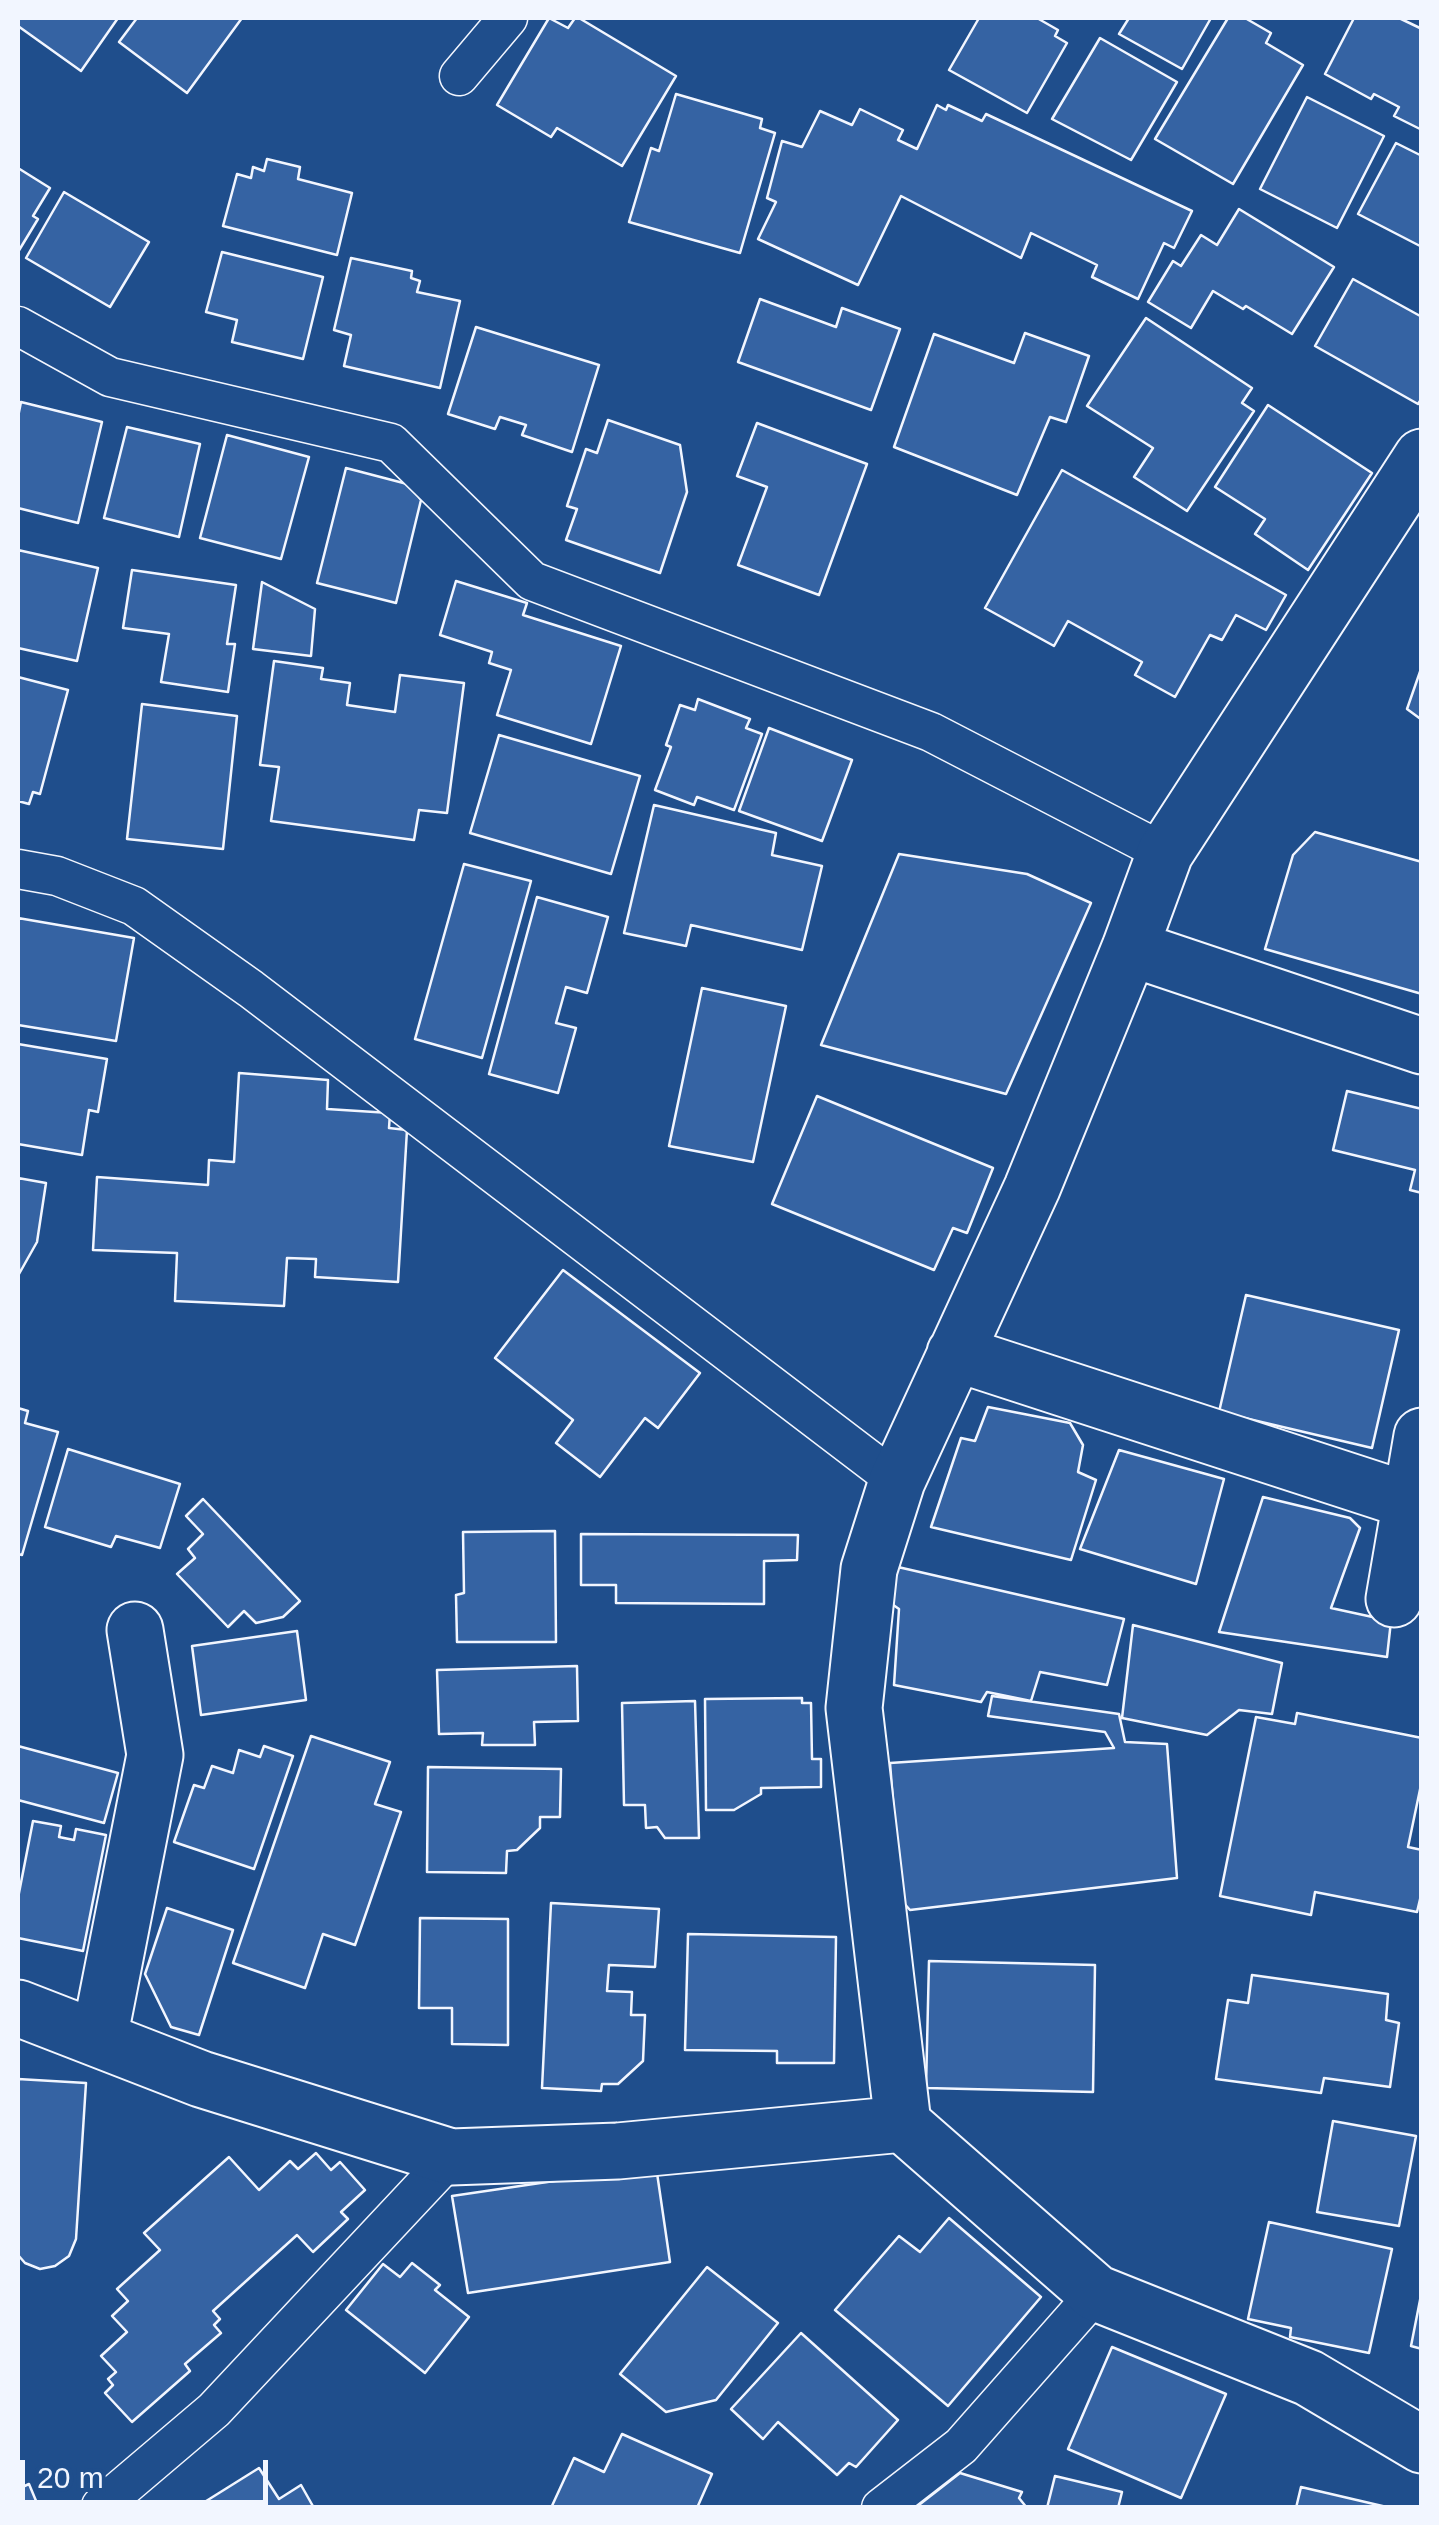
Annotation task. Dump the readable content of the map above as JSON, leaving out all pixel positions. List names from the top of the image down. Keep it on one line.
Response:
{"scale_bar":"20 m"}
